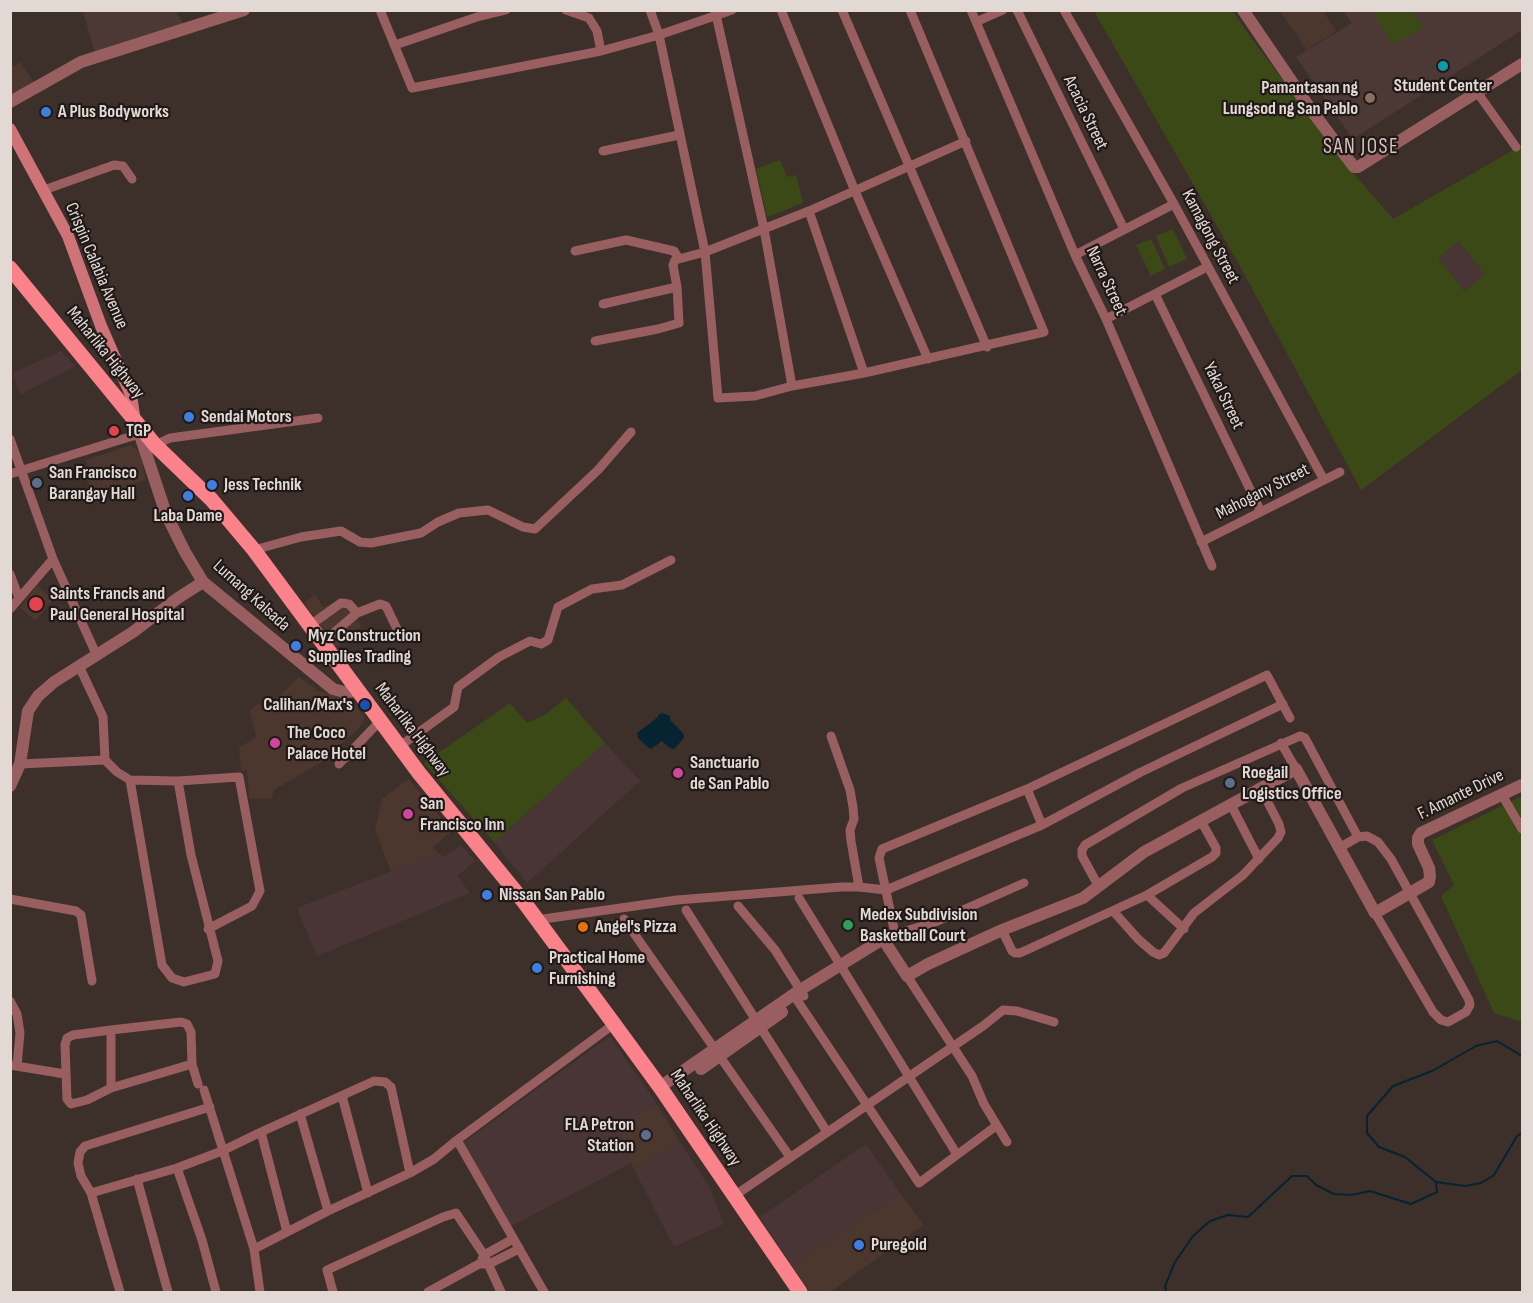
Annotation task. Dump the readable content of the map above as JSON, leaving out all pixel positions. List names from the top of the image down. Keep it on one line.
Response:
{"streets":{"main road":["Crispin Calabia Avenue","Maharlika Highway"],"street":["Acacia Street","Kamagong Street","Narra Street","Yakal Street","Mahogany Street","Lumang Kalsada","F. Amante Drive"]},"crossings":[["Kamagong Street","Mahogany Street"],["Crispin Calabia Avenue","Maharlika Highway"],["Crispin Calabia Avenue","Lumang Kalsada"],["Narra Street","Mahogany Street"],["Maharlika Highway","Lumang Kalsada"],["Yakal Street","Mahogany Street"]],"districts":["SAN JOSE"],"places":["Student Center","Pamantasan ng Lungsod ng San Pablo","A Plus Bodyworks","Sendai Motors","TGP","San Francisco Barangay Hall","Jess Technik","Laba Dame","Saints Francis and Paul General Hospital","Myz Construction Supplies Trading","Calihan/Max's","The Coco Palace Hotel","Sanctuario de San Pablo","Roegail Logistics Office","San Francisco Inn","Nissan San Pablo","Medex Subdivision Basketball Court","Angel's Pizza","Practical Home Furnishing","FLA Petron Station","Puregold"]}
